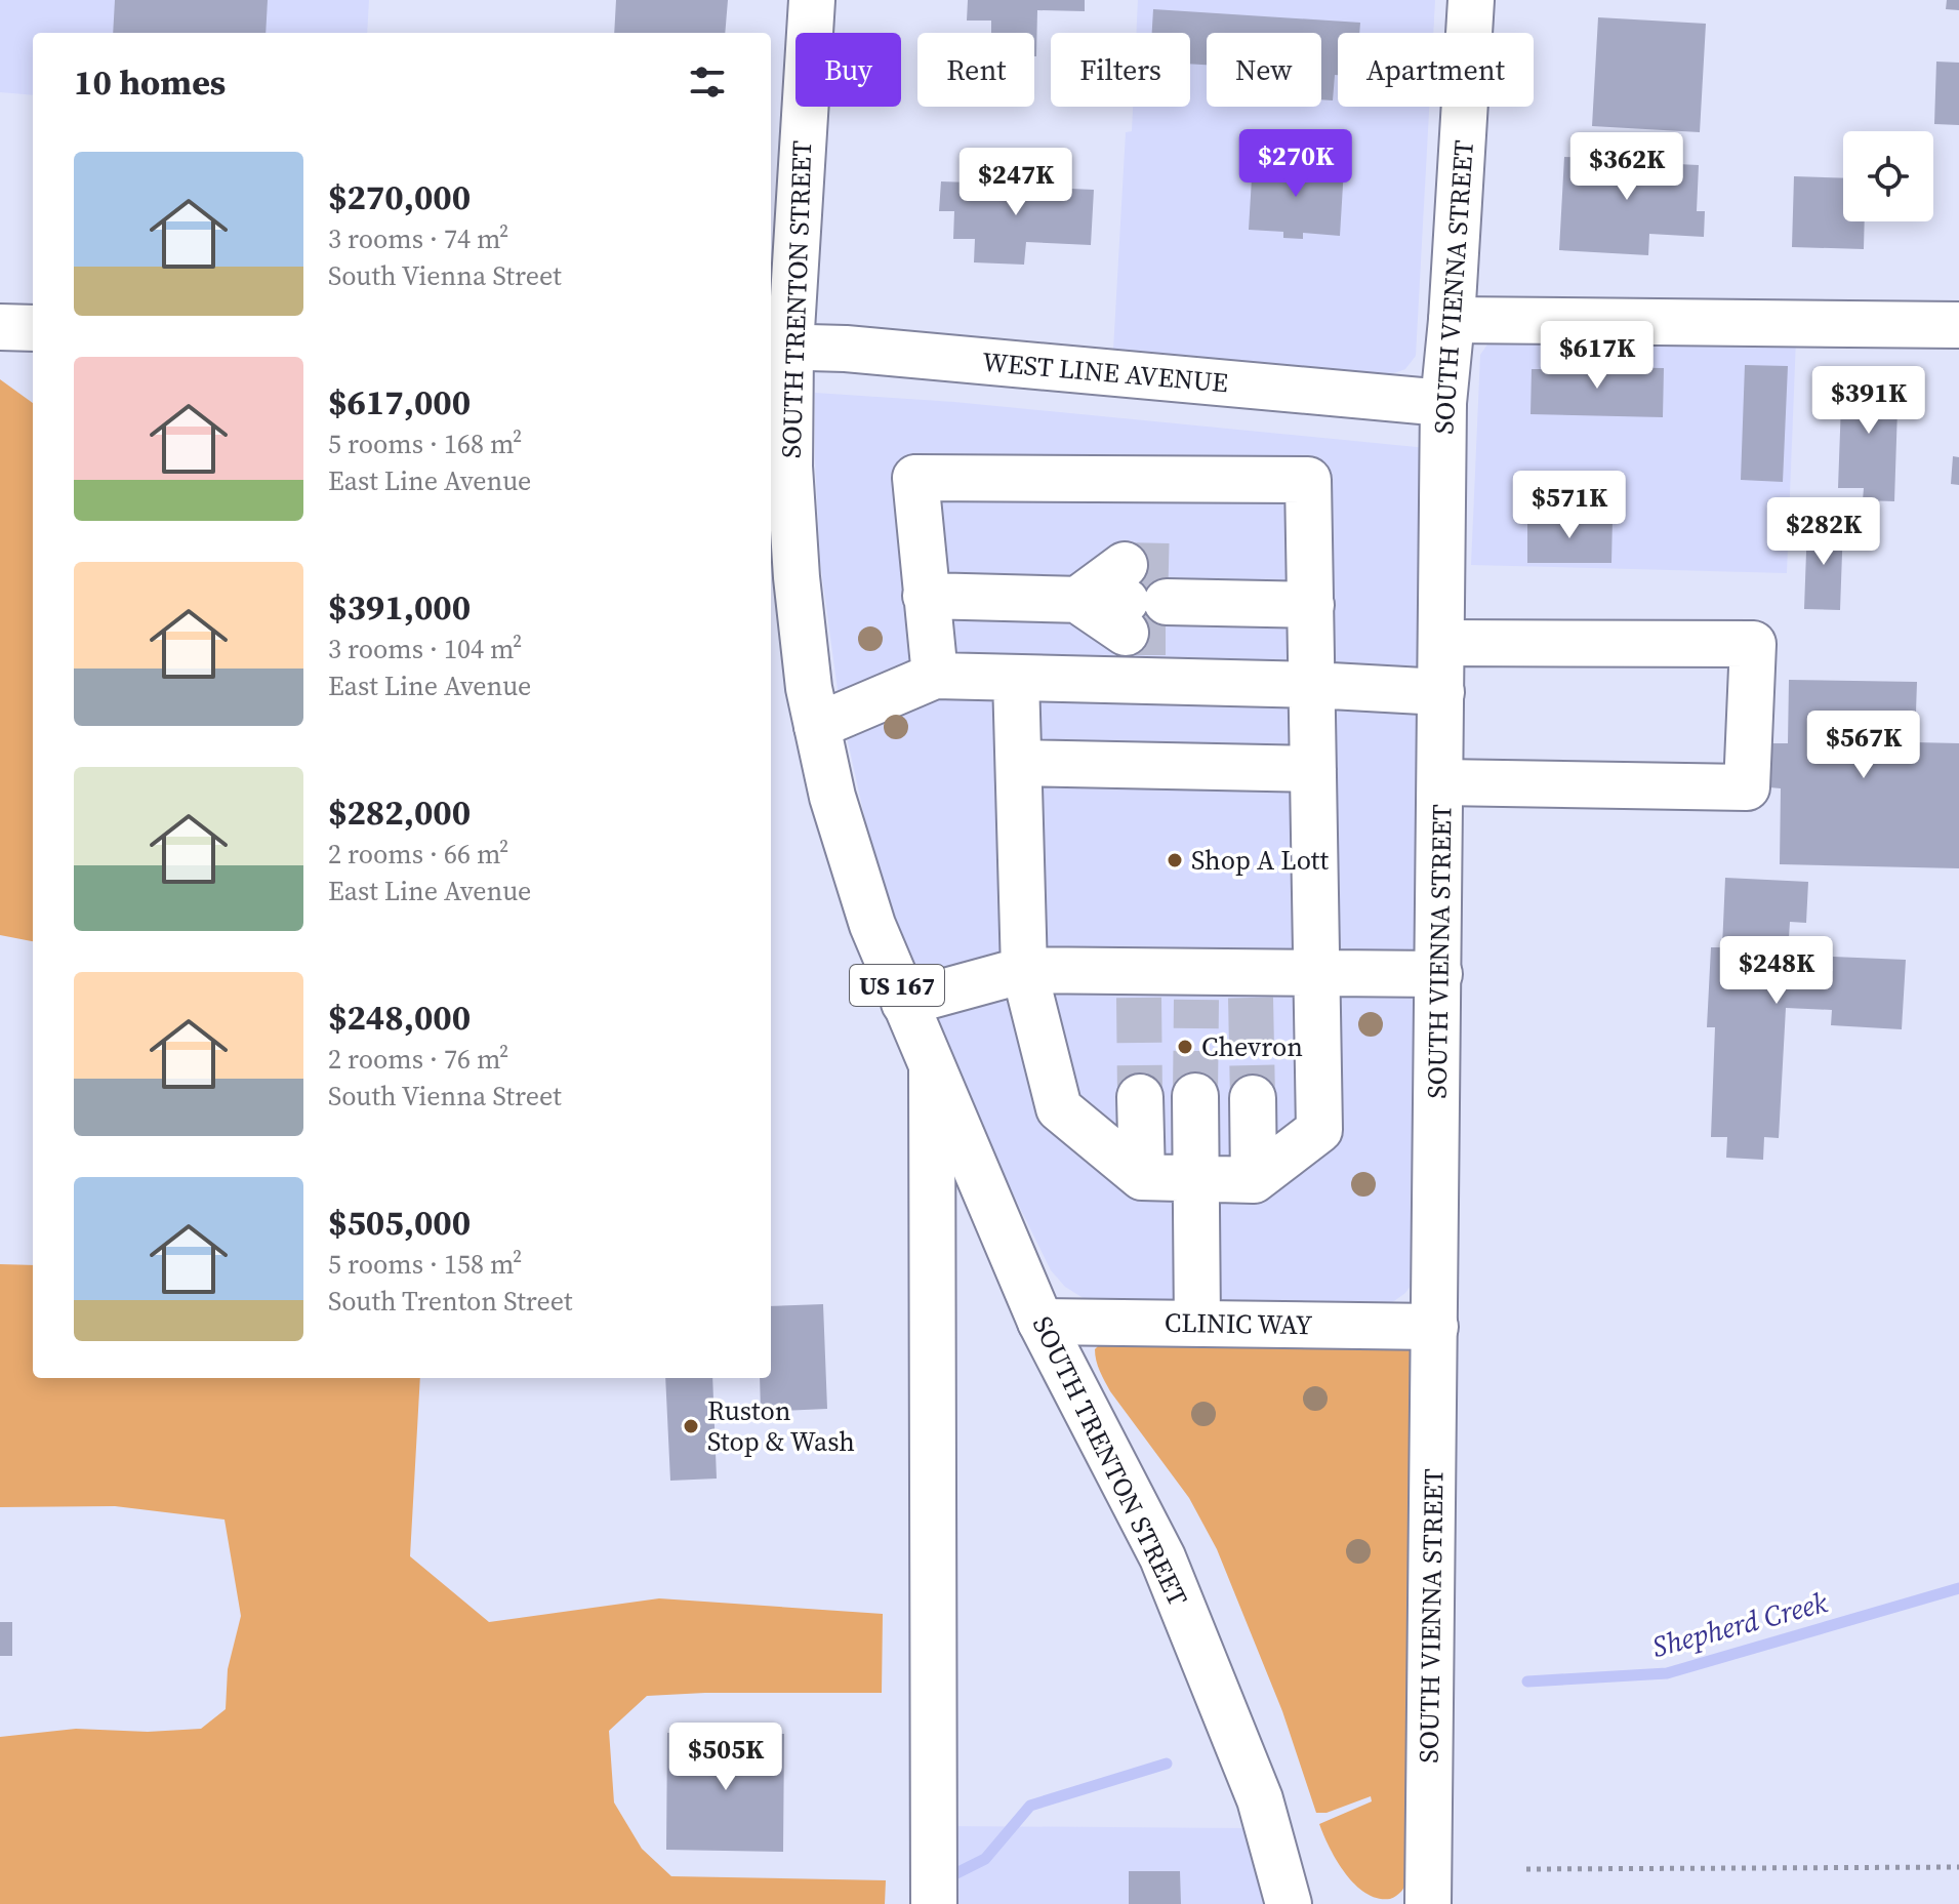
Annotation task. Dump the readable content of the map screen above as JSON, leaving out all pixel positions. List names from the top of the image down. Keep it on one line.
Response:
{"streets":{"main road":["SOUTH VIENNA STREET","SOUTH TRENTON STREET","WEST LINE AVENUE","US 167","CLINIC WAY"]},"crossings":[["SOUTH VIENNA STREET","WEST LINE AVENUE"],["SOUTH VIENNA STREET","CLINIC WAY"],["SOUTH TRENTON STREET","WEST LINE AVENUE"],["SOUTH TRENTON STREET","CLINIC WAY"]],"water":["Shepherd Creek"],"places":["Shop A Lott","Chevron","Ruston Stop & Wash"],"page":{"chip":["Buy","Rent","Filters","New","Apartment"],"heading":"10 homes","price":["$270K","$362K","$247K","$617K","$391K","$571K","$282K","$567K","$248K","$505K"],"list":[{"name":"$270,000","note":"3 rooms · 74 m² · South Vienna Street"},{"name":"$617,000","note":"5 rooms · 168 m² · East Line Avenue"},{"name":"$391,000","note":"3 rooms · 104 m² · East Line Avenue"},{"name":"$282,000","note":"2 rooms · 66 m² · East Line Avenue"},{"name":"$248,000","note":"2 rooms · 76 m² · South Vienna Street"},{"name":"$505,000","note":"5 rooms · 158 m² · South Trenton Street"}]}}
